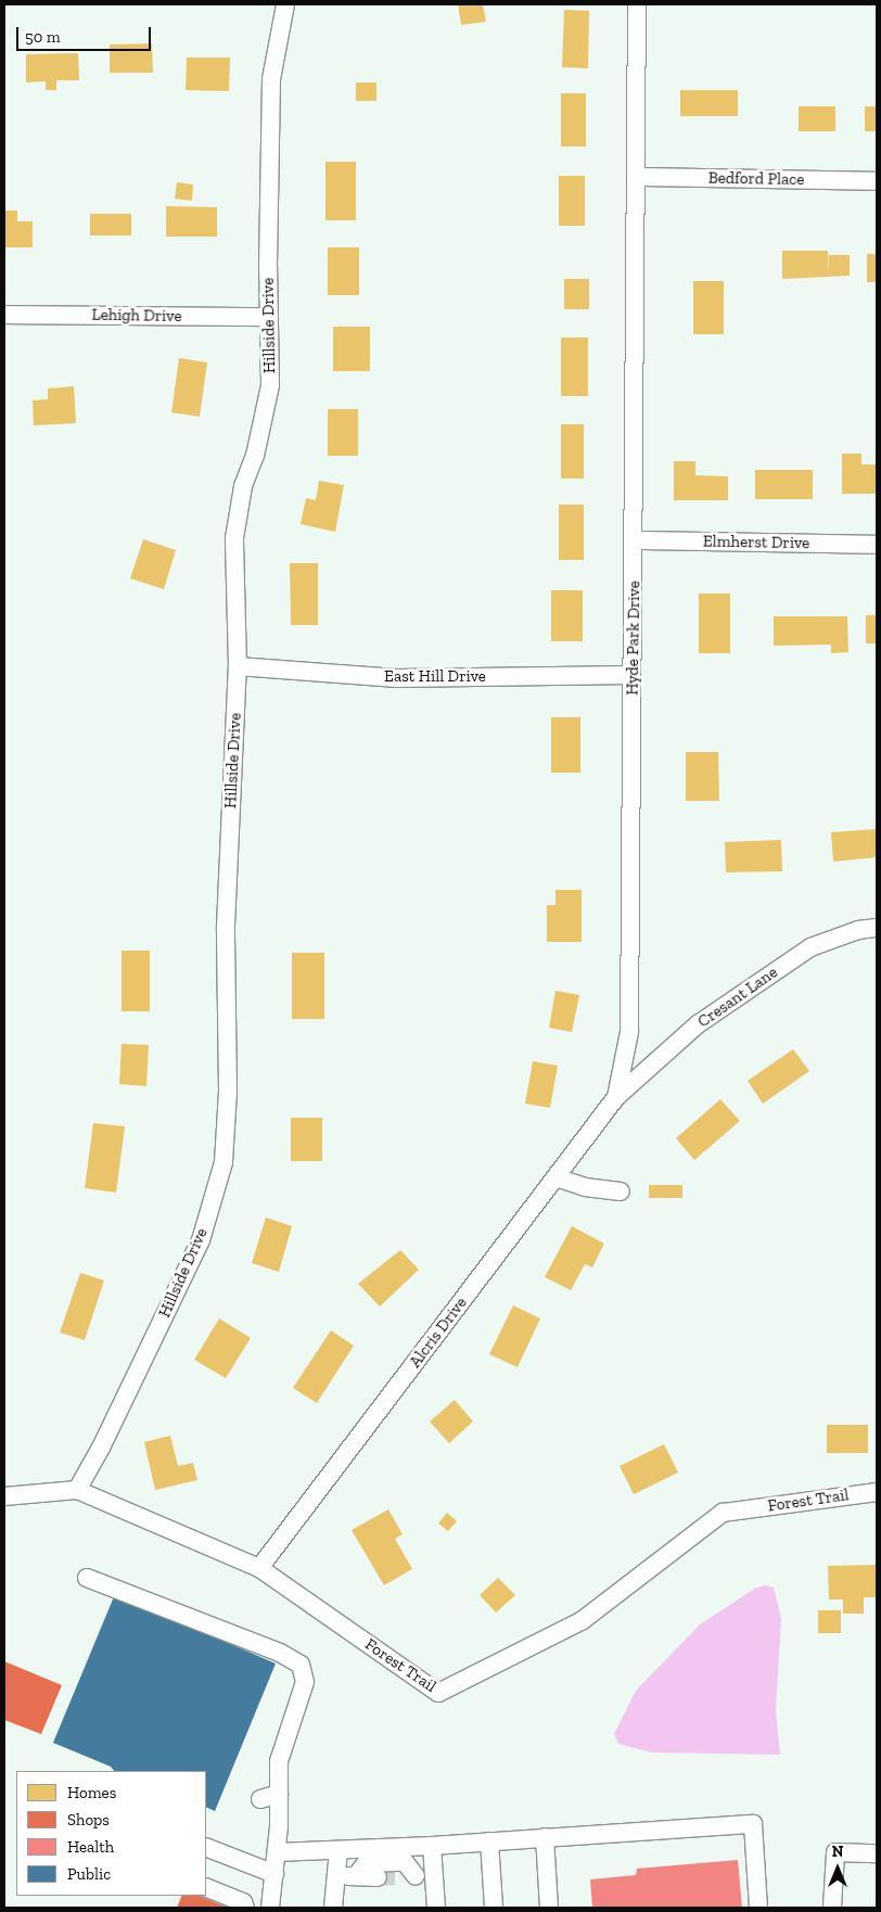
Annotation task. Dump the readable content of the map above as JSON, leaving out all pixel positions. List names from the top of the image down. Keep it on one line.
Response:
{"streets":{"street":["Bedford Place","Lehigh Drive","Hillside Drive","Elmherst Drive","Hyde Park Drive","East Hill Drive","Cresant Lane","Alcris Drive","Forest Trail"]},"crossings":[["Bedford Place","Hyde Park Drive"],["Lehigh Drive","Hillside Drive"],["Hillside Drive","East Hill Drive"],["Hillside Drive","Forest Trail"],["Elmherst Drive","Hyde Park Drive"],["Hyde Park Drive","East Hill Drive"],["Hyde Park Drive","Cresant Lane"],["Hyde Park Drive","Alcris Drive"],["Cresant Lane","Alcris Drive"],["Alcris Drive","Forest Trail"]],"legend":["Homes","Shops","Health","Public"],"scale_bar":"50 m","north":"top"}
